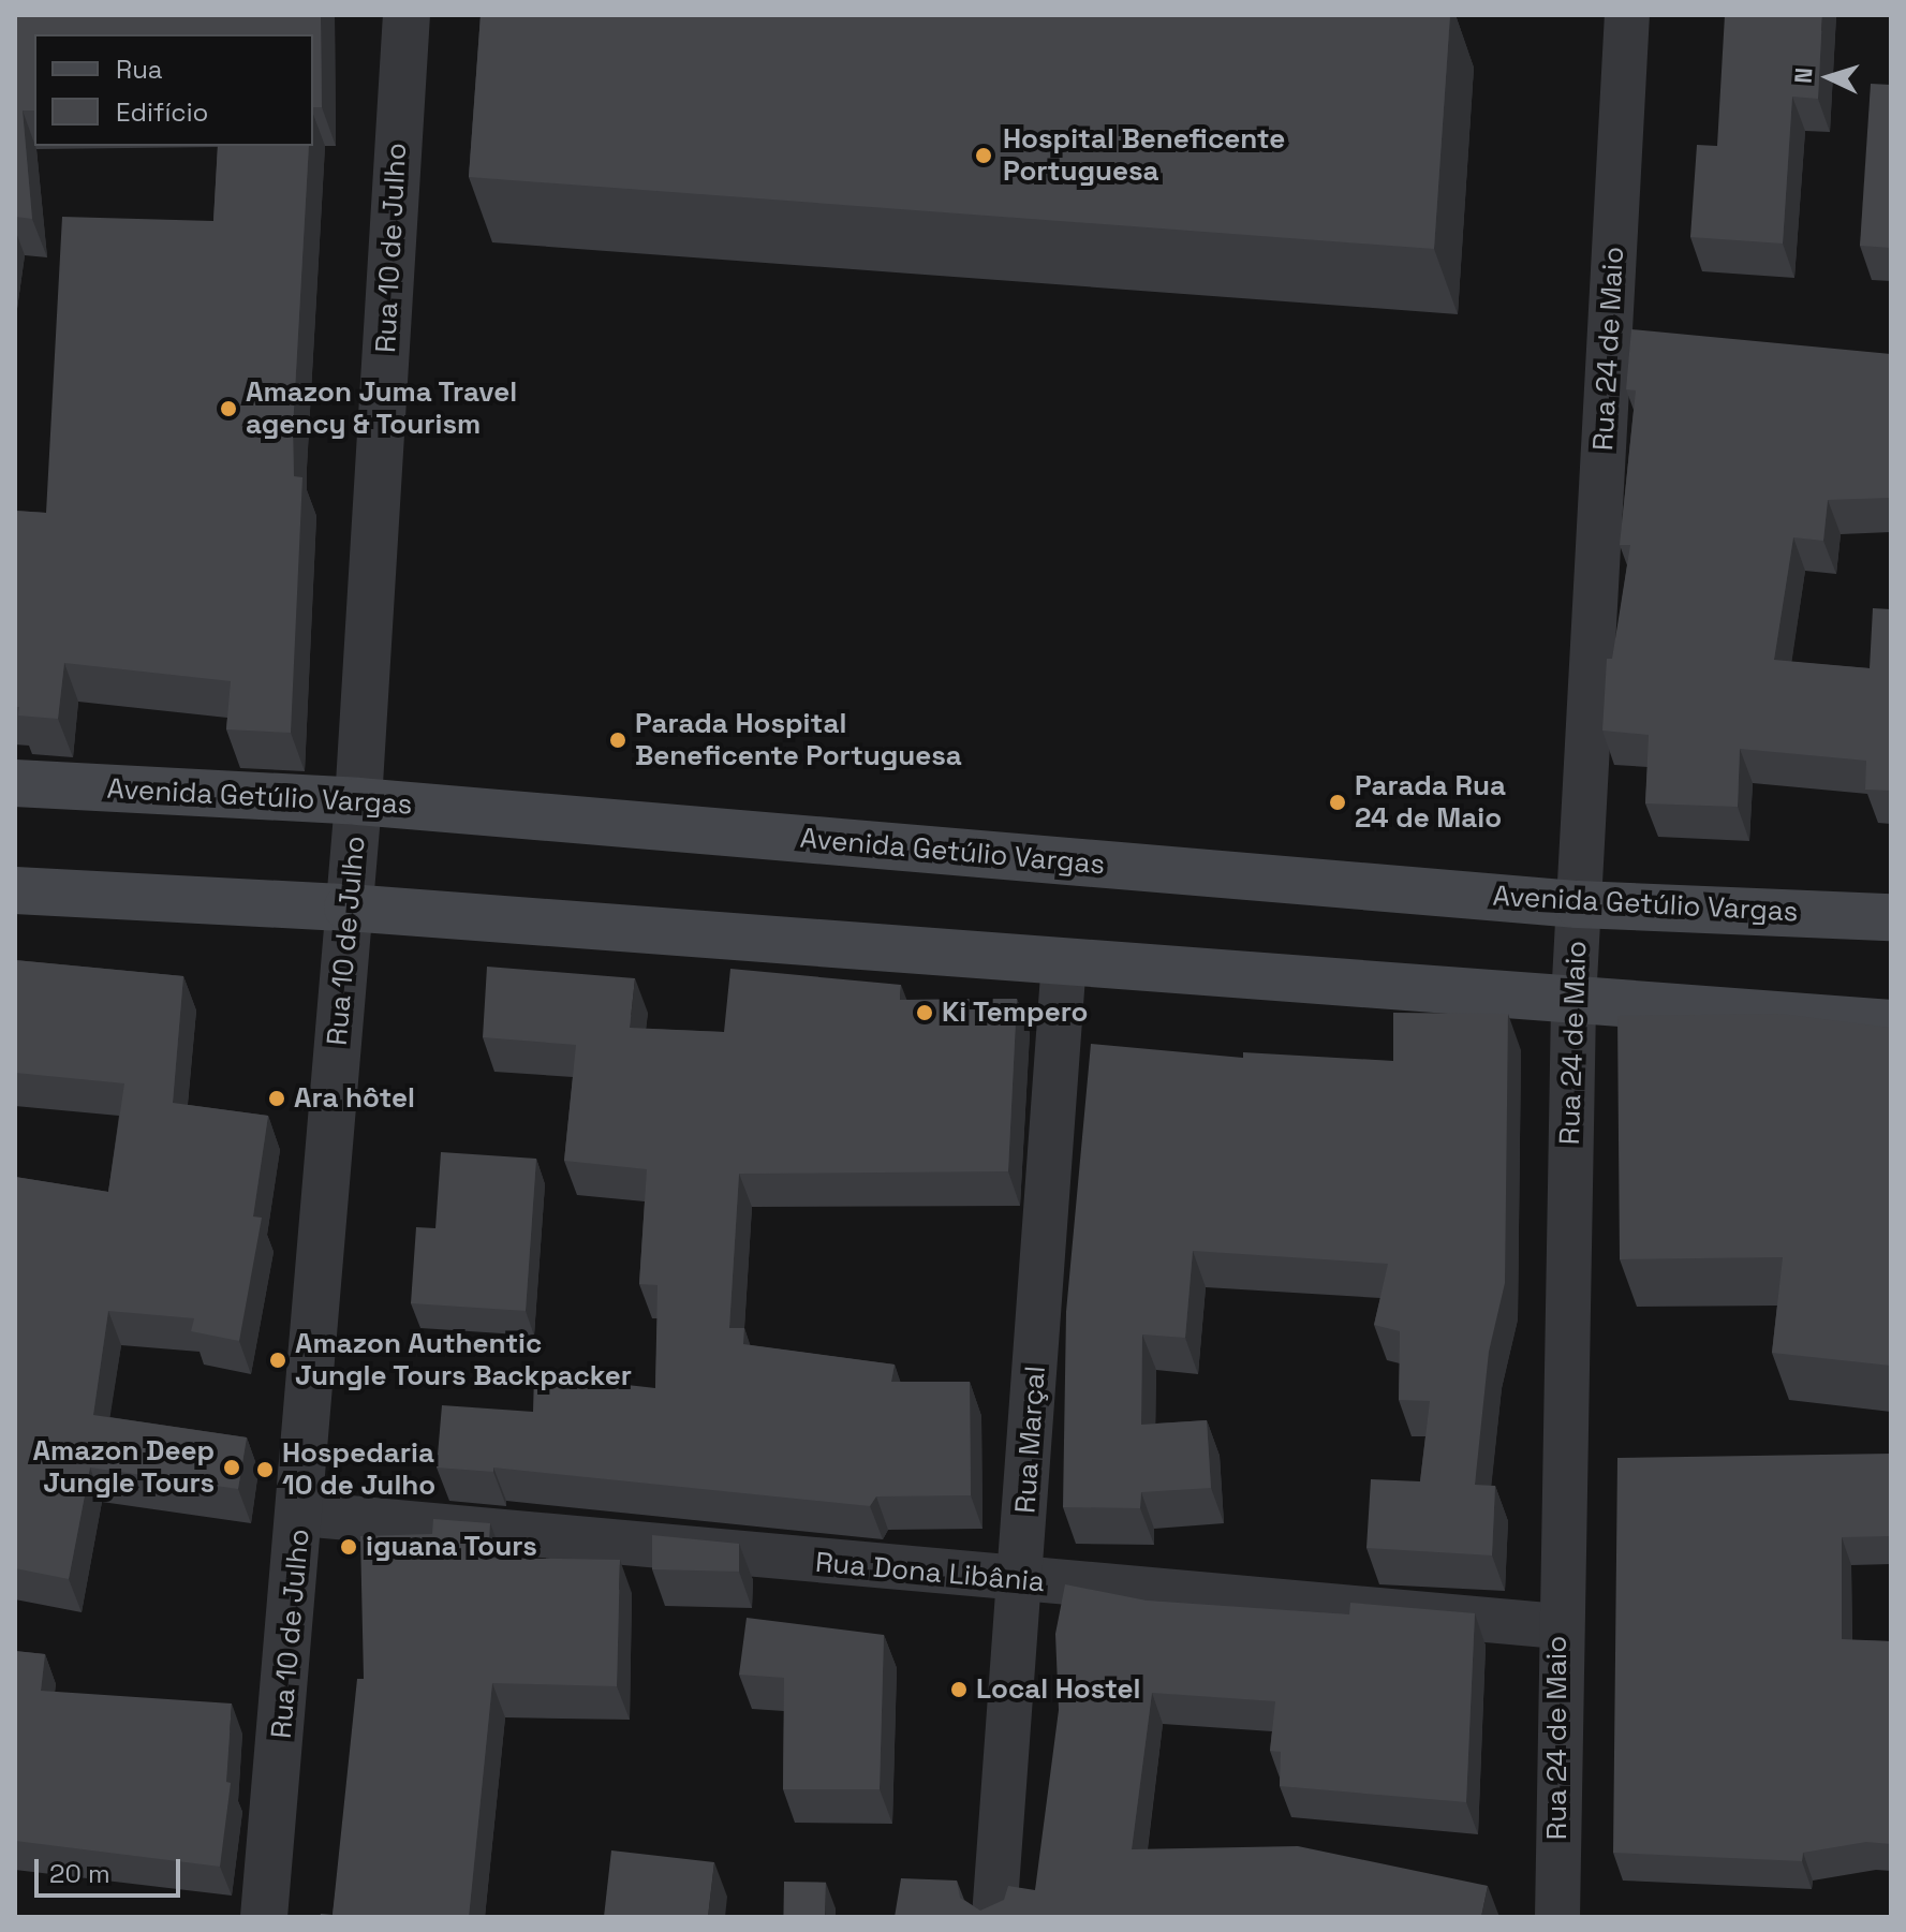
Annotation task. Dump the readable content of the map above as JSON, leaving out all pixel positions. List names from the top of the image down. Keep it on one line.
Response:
{"streets":{"main road":["Avenida Getúlio Vargas"],"street":["Rua 10 de Julho","Rua 24 de Maio","Rua Marçal","Rua Dona Libânia"]},"crossings":[["Rua 10 de Julho","Avenida Getúlio Vargas"],["Rua 10 de Julho","Rua Dona Libânia"],["Rua 24 de Maio","Avenida Getúlio Vargas"],["Rua 24 de Maio","Rua Dona Libânia"],["Rua Marçal","Rua Dona Libânia"]],"places":["Hospital Beneficente Portuguesa","Amazon Juma Travel agency & Tourism","Parada Hospital Beneficente Portuguesa","Parada Rua 24 de Maio","Ki Tempero","Ara hôtel","Amazon Authentic Jungle Tours Backpacker","Amazon Deep Jungle Tours","Hospedaria 10 de Julho","iguana Tours","Local Hostel"],"legend":["Rua","Edifício"],"scale_bar":"20 m","north":"left"}
